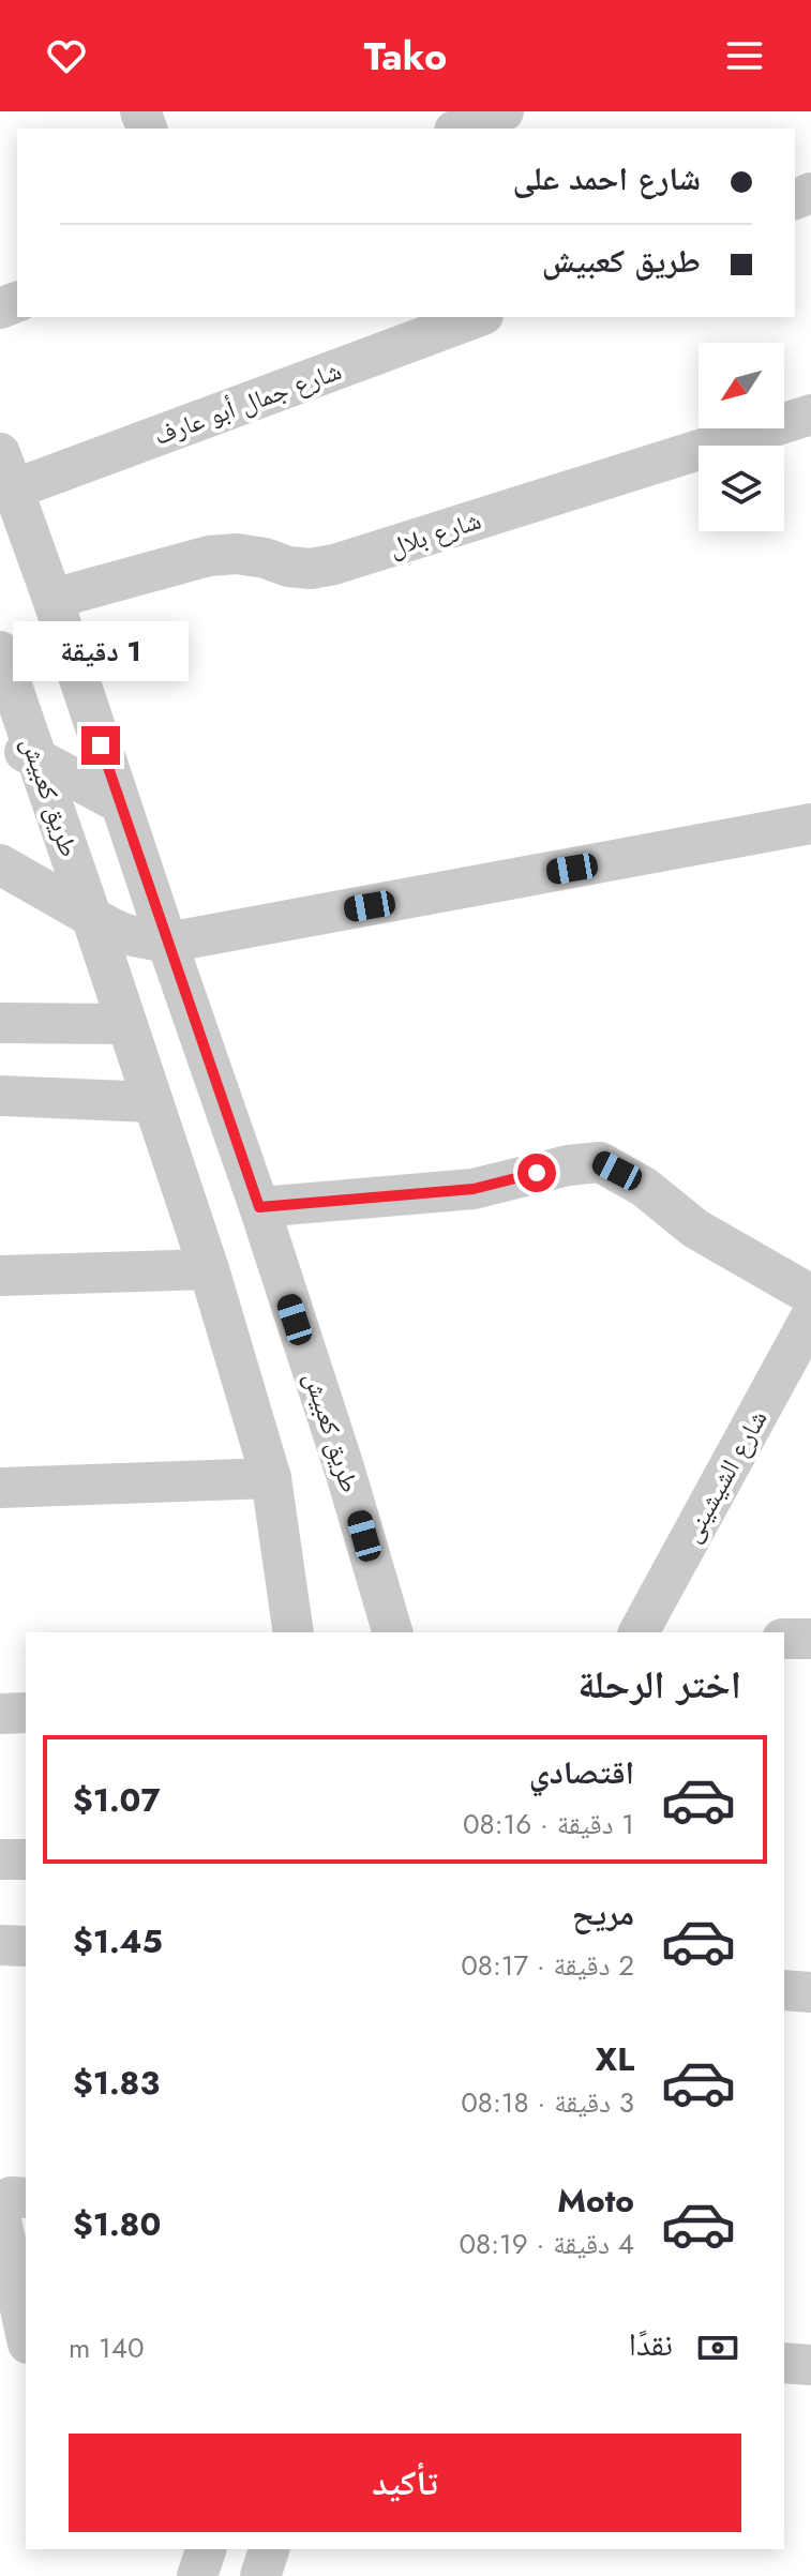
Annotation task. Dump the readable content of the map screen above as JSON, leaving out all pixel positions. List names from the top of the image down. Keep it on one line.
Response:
{"streets":{"street":["شارع جمال أبو عارف","شارع بلال","طريق كعبيش","شارع الشيشينى"]},"crossings":[["شارع جمال أبو عارف","طريق كعبيش"],["شارع بلال","طريق كعبيش"]],"north":"bottom left","page":{"header":"Tako","banner":["شارع احمد على","طريق كعبيش"],"bubble":"1 دقيقة","heading":"اختر الرحلة","list":[{"name":"اقتصادي","note":"1 دقيقة · 08:16","value":"$1.07"},{"name":"مريح","note":"2 دقيقة · 08:17","value":"$1.45"},{"name":"XL","note":"3 دقيقة · 08:18","value":"$1.83"},{"name":"Moto","note":"4 دقيقة · 08:19","value":"$1.80"}],"pay":["نقدًا","140 m"],"buttons":"تأكيد"}}
